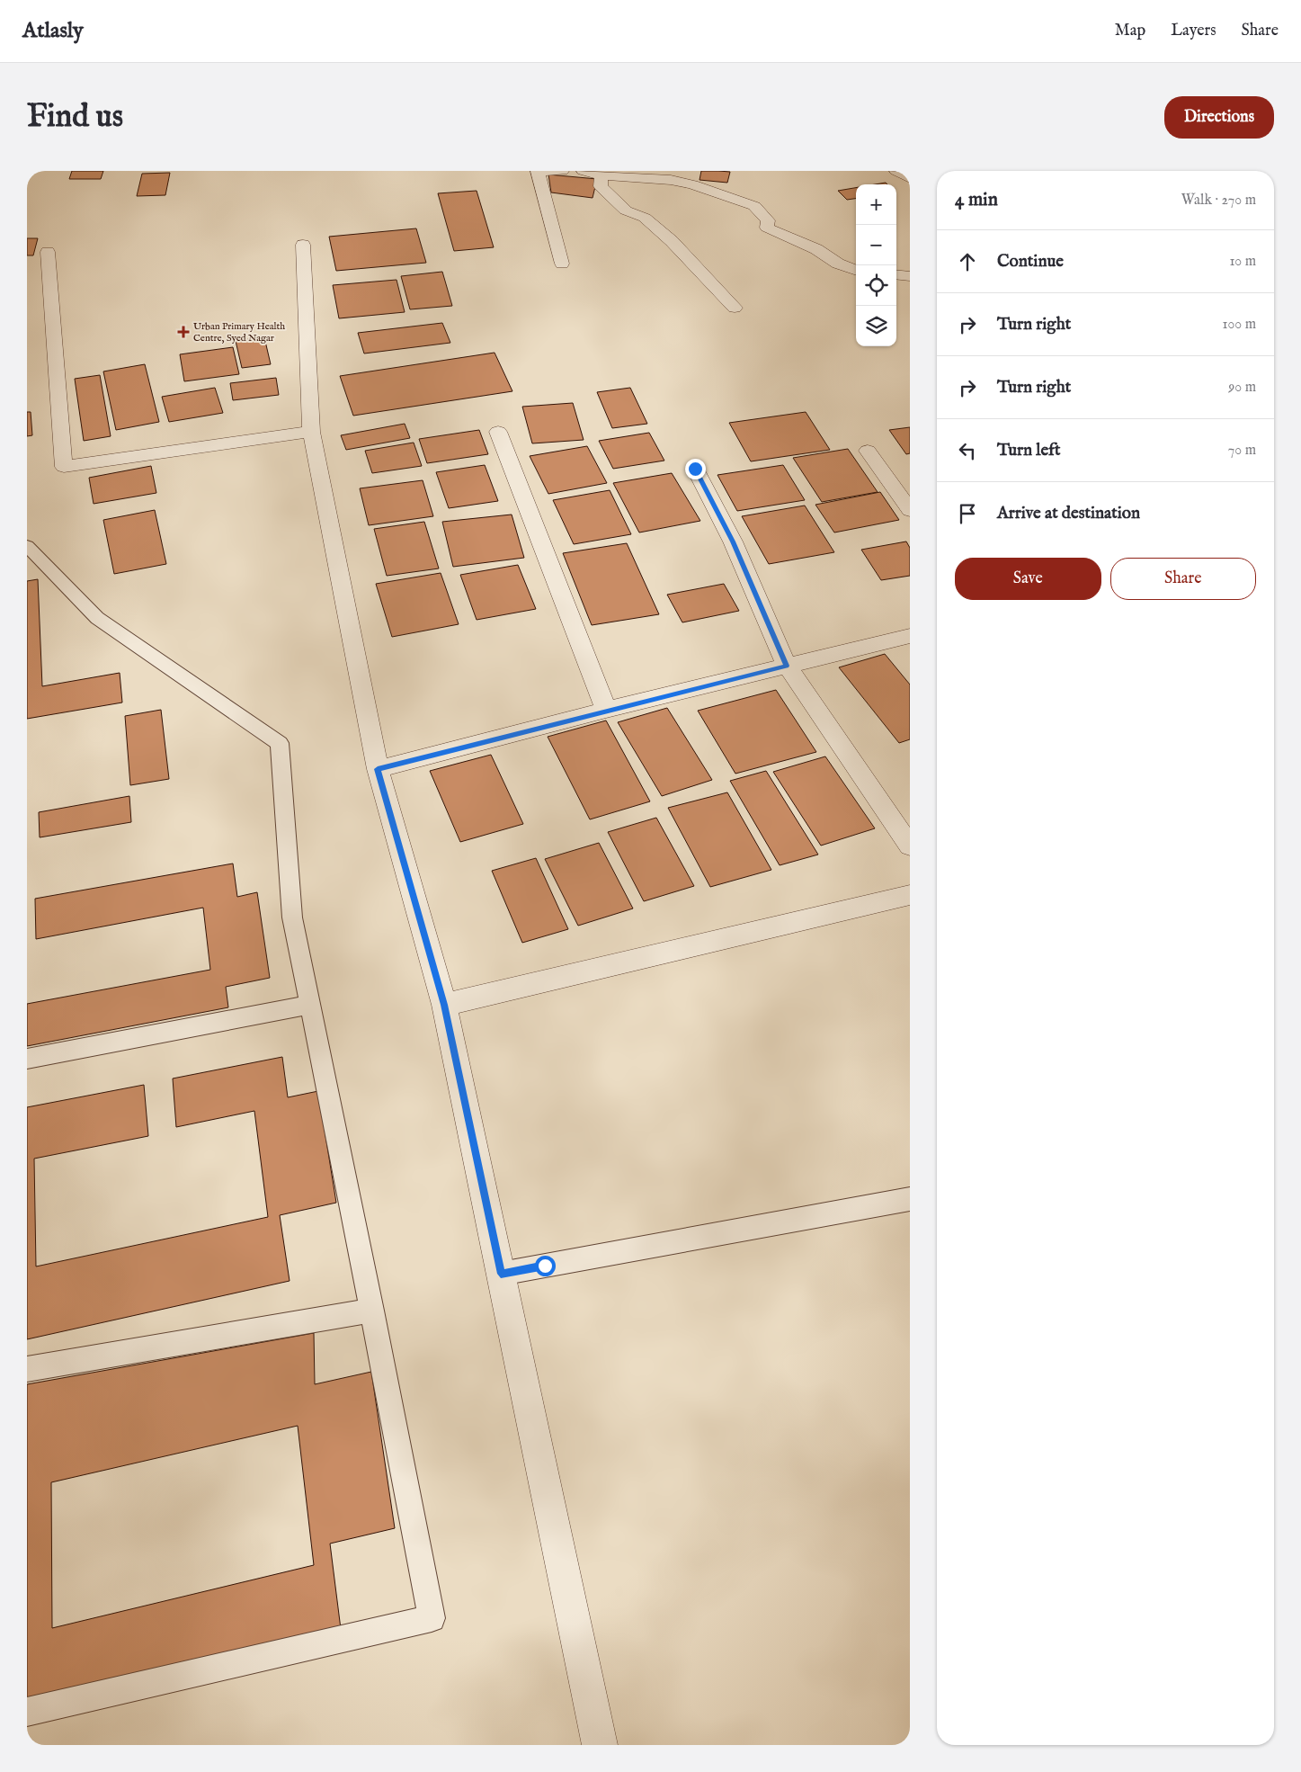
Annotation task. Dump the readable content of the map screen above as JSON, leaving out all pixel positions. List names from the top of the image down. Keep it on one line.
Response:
{"places":{"health":["Urban Primary Health Centre, Syed Nagar"]},"page":{"header":"Atlasly","nav":["Map","Layers","Share"],"buttons":["Directions",["Save","Share"]],"title":"Find us","heading":["4 min","Walk · 270 m"],"map_buttons":["+","−"],"list":[["Continue","10 m"],["Turn right","100 m"],["Turn right","90 m"],["Turn left","70 m"],"Arrive at destination"]}}
